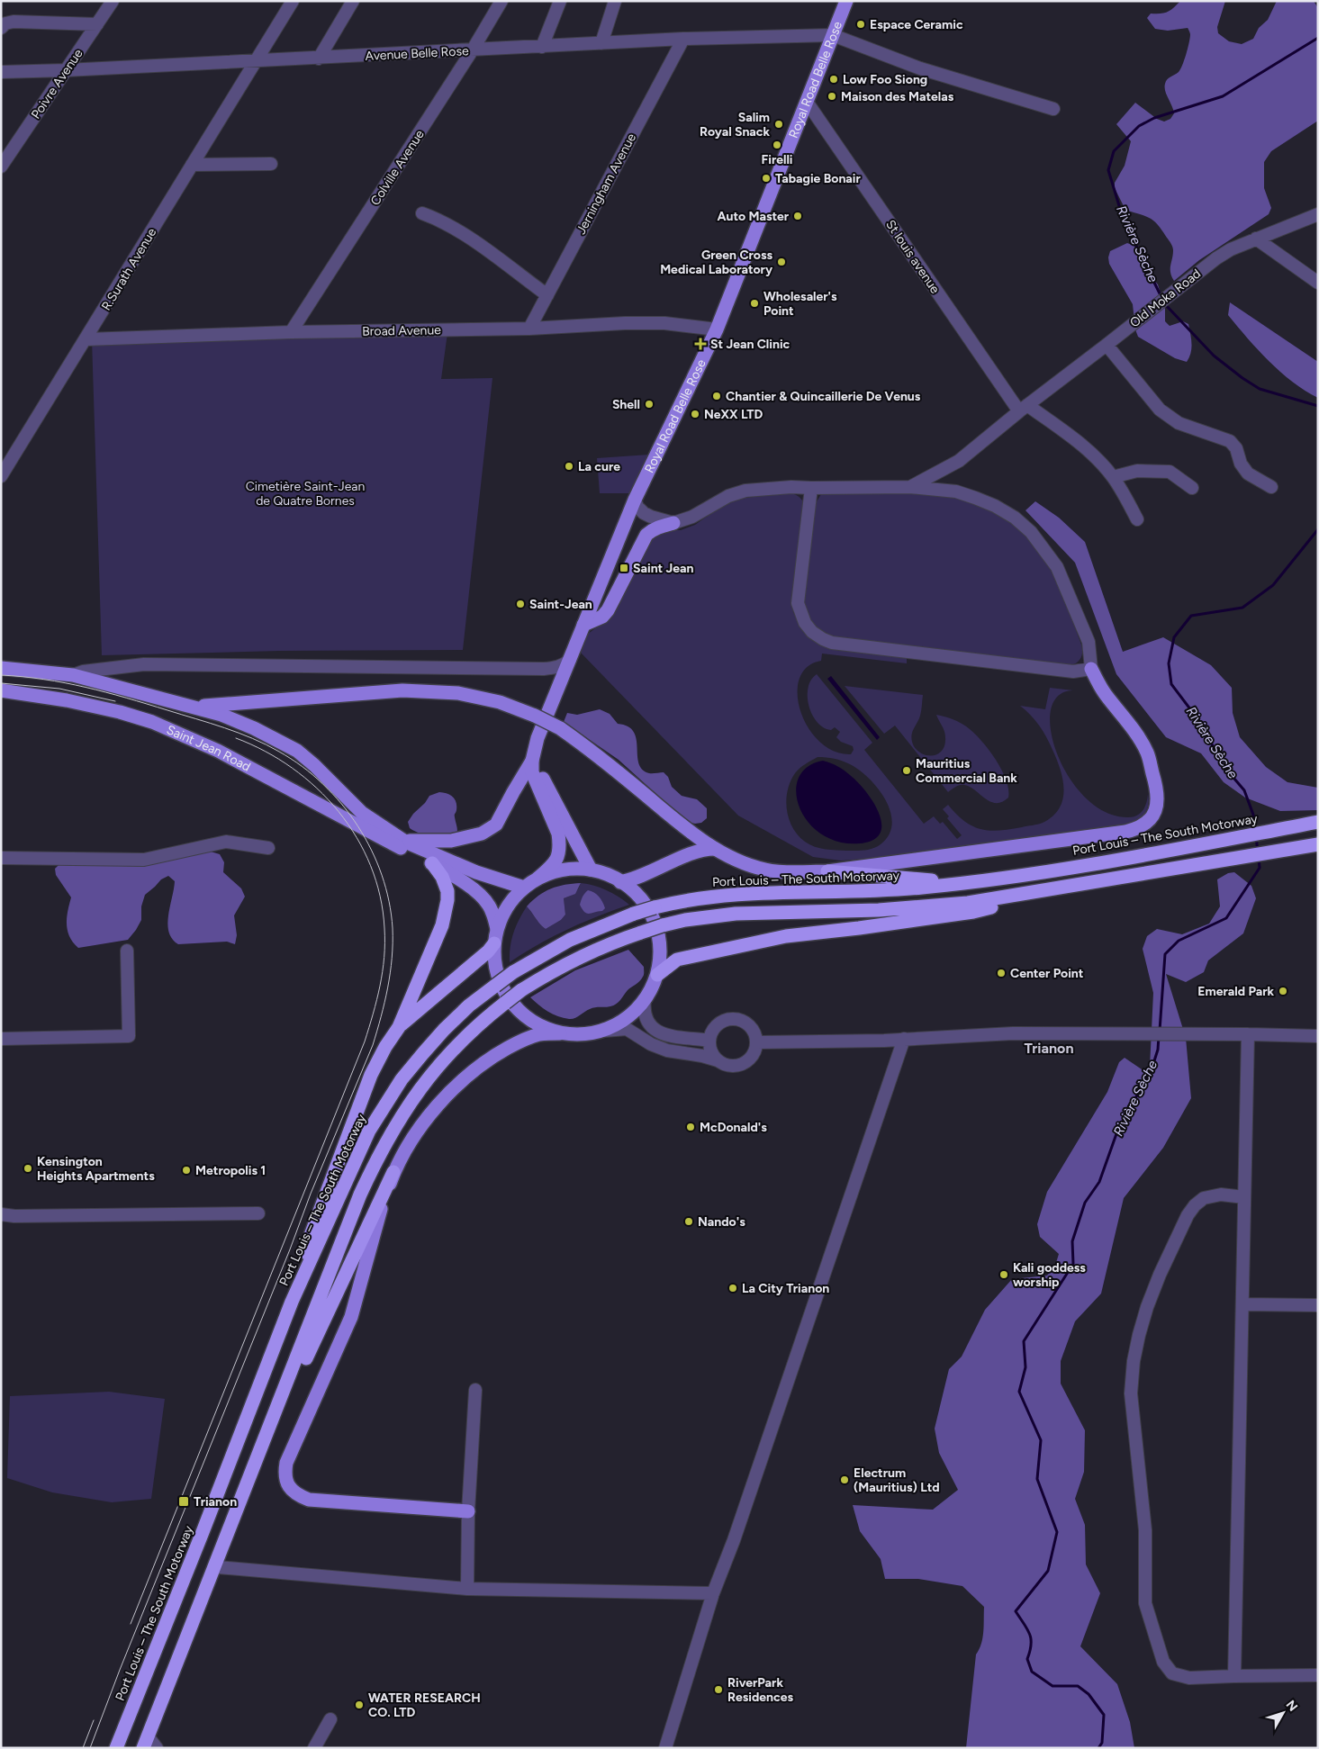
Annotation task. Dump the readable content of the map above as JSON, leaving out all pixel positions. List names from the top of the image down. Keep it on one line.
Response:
{"streets":{"highway":["Port Louis – The South Motorway"],"main road":["Royal Road Belle Rose","Saint Jean Road"],"street":["Avenue Belle Rose","Poivre Avenue","Colville Avenue","Jerningham Avenue","St louis avenue","R.Surath Avenue","Old Moka Road","Broad Avenue"]},"crossings":[["Avenue Belle Rose","Royal Road Belle Rose"],["Avenue Belle Rose","Poivre Avenue"],["Avenue Belle Rose","Colville Avenue"],["Avenue Belle Rose","Jerningham Avenue"],["Avenue Belle Rose","R.Surath Avenue"],["Royal Road Belle Rose","St louis avenue"],["Royal Road Belle Rose","Broad Avenue"],["Colville Avenue","Broad Avenue"],["Jerningham Avenue","Broad Avenue"],["St louis avenue","Old Moka Road"],["R.Surath Avenue","Broad Avenue"]],"districts":["Trianon"],"water":["Rivière Sèche"],"parks":["Cimetière Saint-Jean de Quatre Bornes"],"places":{"other":["Espace Ceramic","Low Foo Siong","Maison des Matelas","Salim Royal Snack","Firelli","Tabagie Bonair","Auto Master","Green Cross Medical Laboratory","Wholesaler's Point","Chantier & Quincaillerie De Venus","Shell","NeXX LTD","La cure","Saint-Jean","Mauritius Commercial Bank","Center Point","Emerald Park","McDonald's","Kensington Heights Apartments","Metropolis 1","Nando's","Kali goddess worship","La City Trianon","Electrum (Mauritius) Ltd","RiverPark Residences","WATER RESEARCH CO. LTD"],"health":["St Jean Clinic"],"transit":["Saint Jean","Trianon"]},"north":"top right"}
